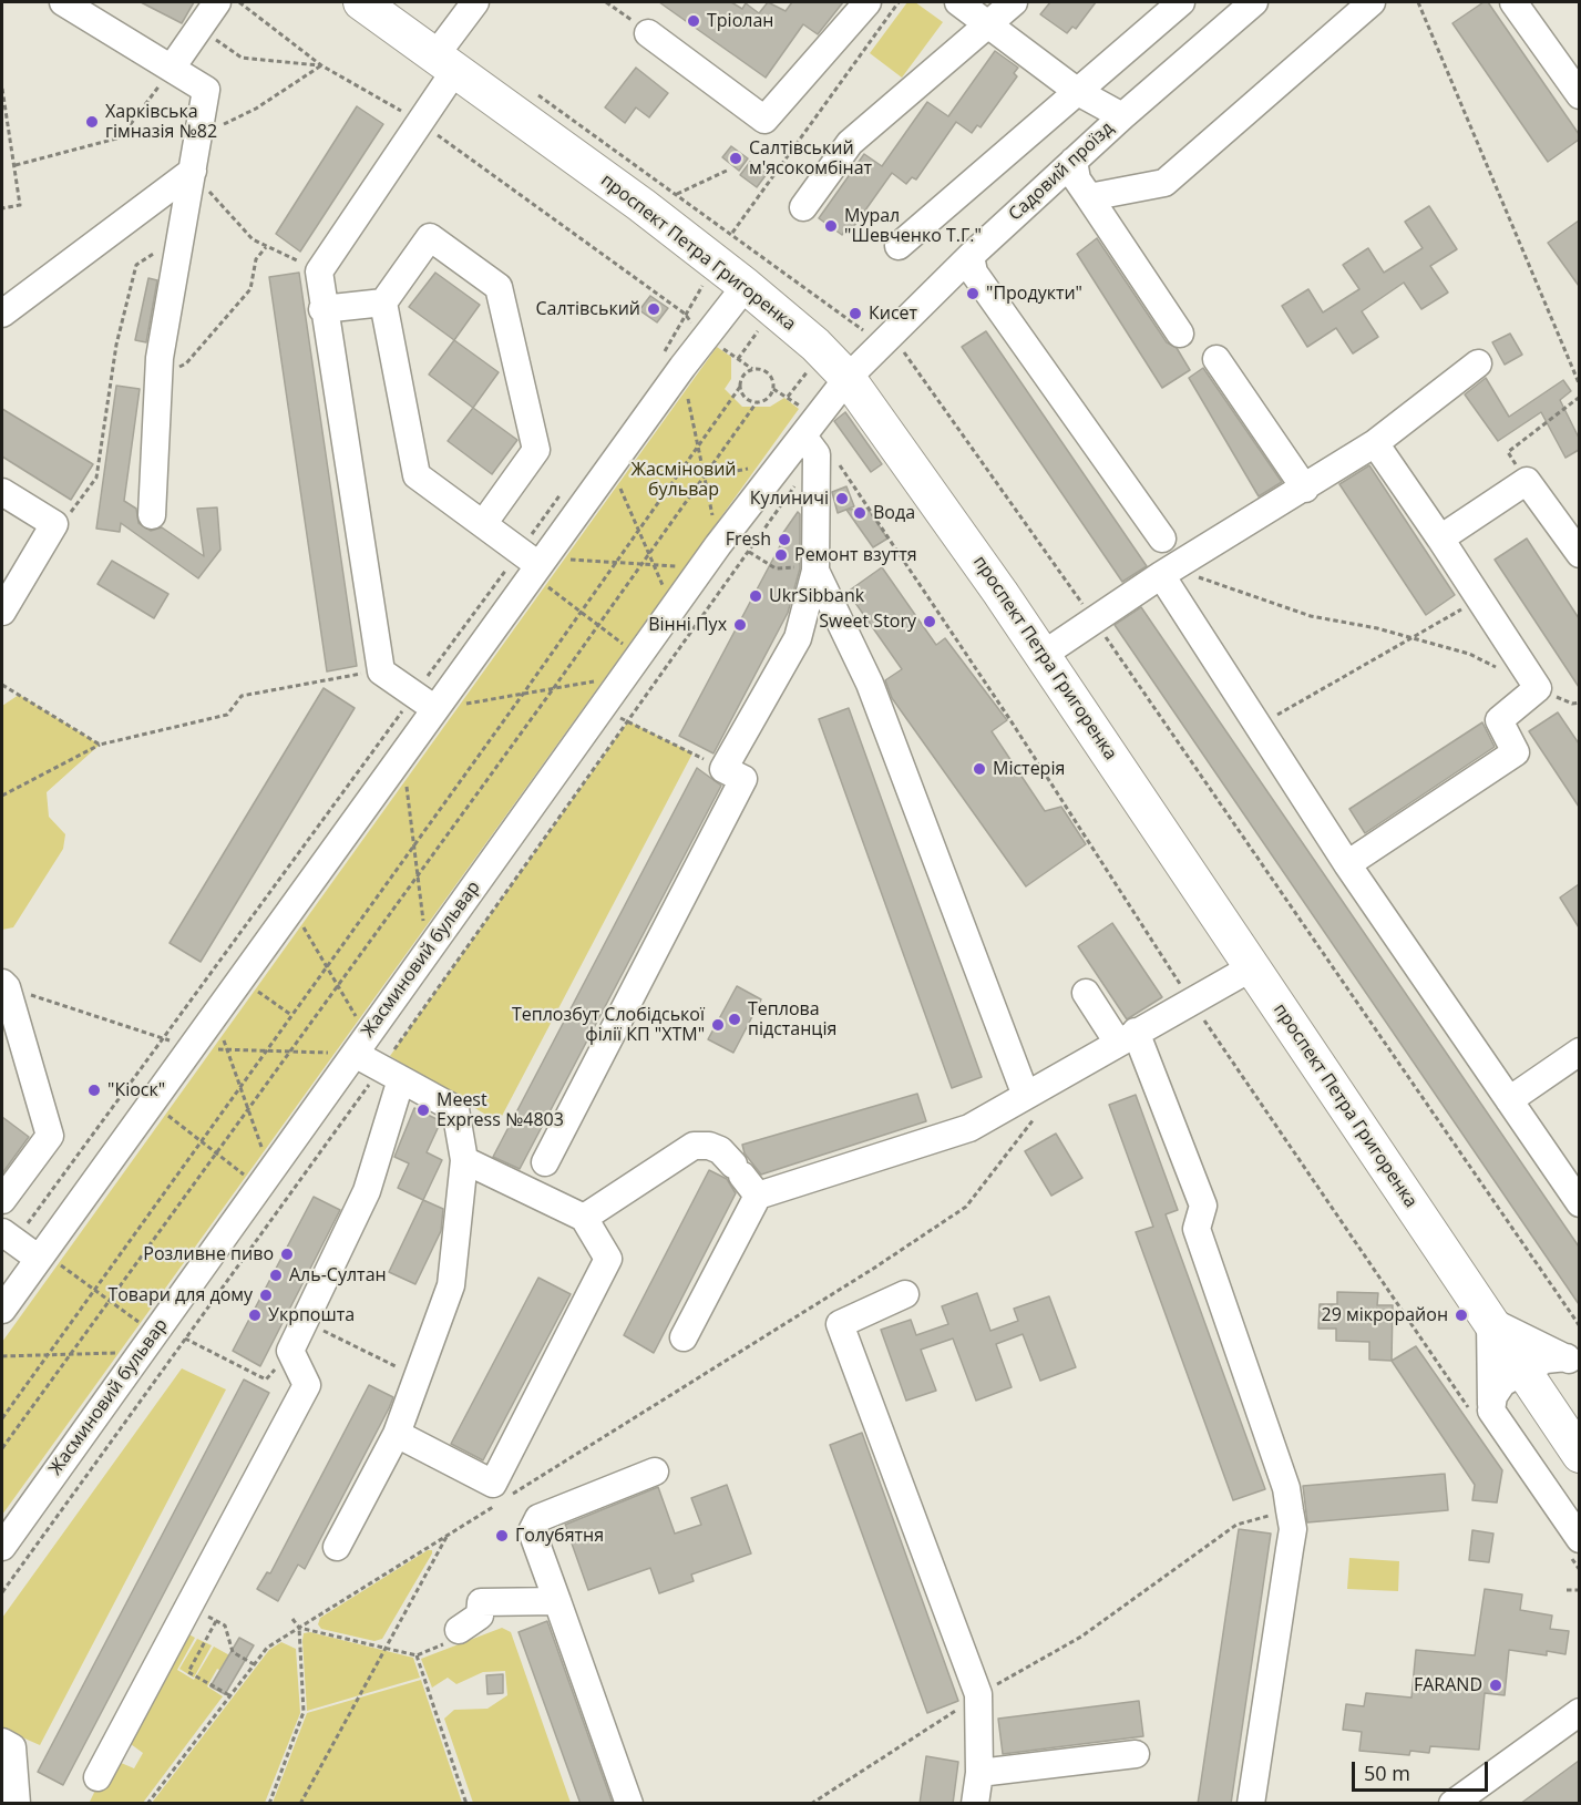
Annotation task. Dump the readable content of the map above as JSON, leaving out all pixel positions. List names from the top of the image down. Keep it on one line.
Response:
{"streets":{"main road":["проспект Петра Григоренка"],"street":["Садовий проїзд","Жасминовий бульвар"]},"crossings":[["Садовий проїзд","проспект Петра Григоренка"],["Садовий проїзд","Жасминовий бульвар"],["проспект Петра Григоренка","Жасминовий бульвар"]],"parks":["Жасміновий бульвар"],"places":["Тріолан","Харківська гімназія №82","Салтівський м'ясокомбінат","Мурал \"Шевченко Т.Г.\"","\"Продукти\"","Салтівський","Кисет","Кулиничі","Вода","Fresh","Ремонт взуття","UkrSibbank","Sweet Story","Вінні Пух","Містерія","Теплова підстанція","Теплозбут Слобідської філії КП \"ХТМ\"","\"Кіоск\"","Meest Express №4803","Розливне пиво","Аль-Султан","Товари для дому","Укрпошта","29 мікрорайон","Голубятня","FARAND"],"scale_bar":"50 m"}
